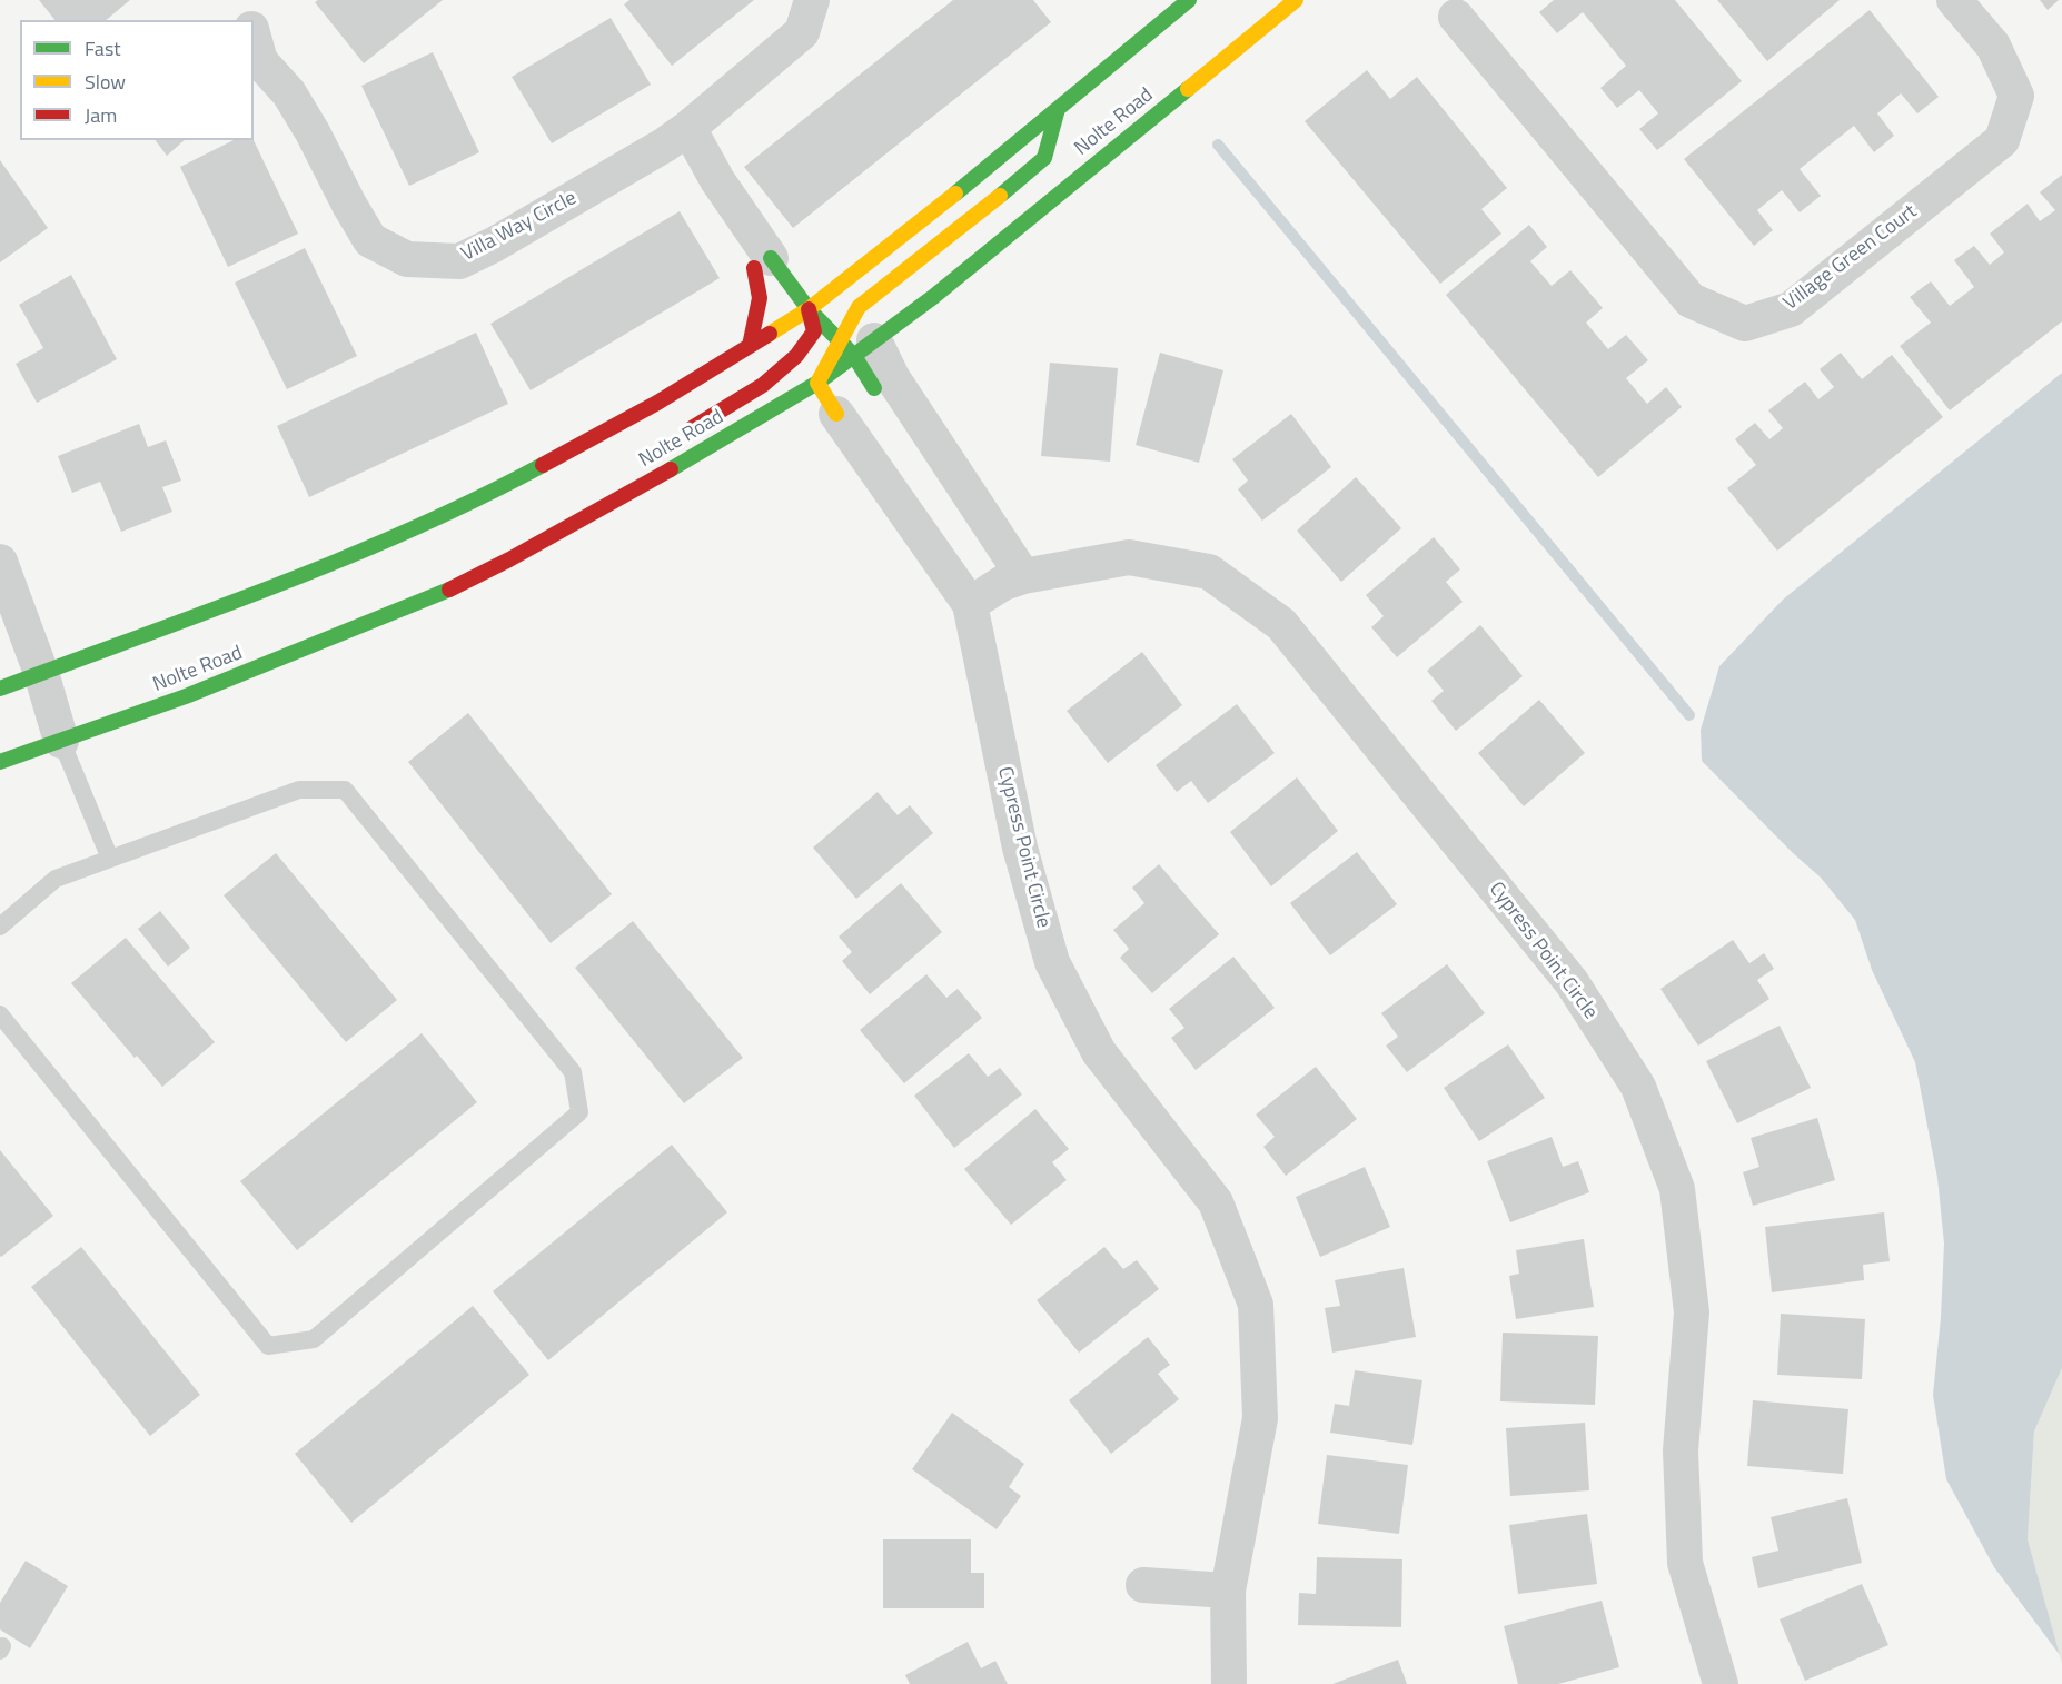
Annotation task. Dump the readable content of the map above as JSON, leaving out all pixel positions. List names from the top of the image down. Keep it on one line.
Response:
{"streets":{"street":["Nolte Road","Villa Way Circle","Village Green Court","Cypress Point Circle"]},"legend":["Fast","Slow","Jam"]}
